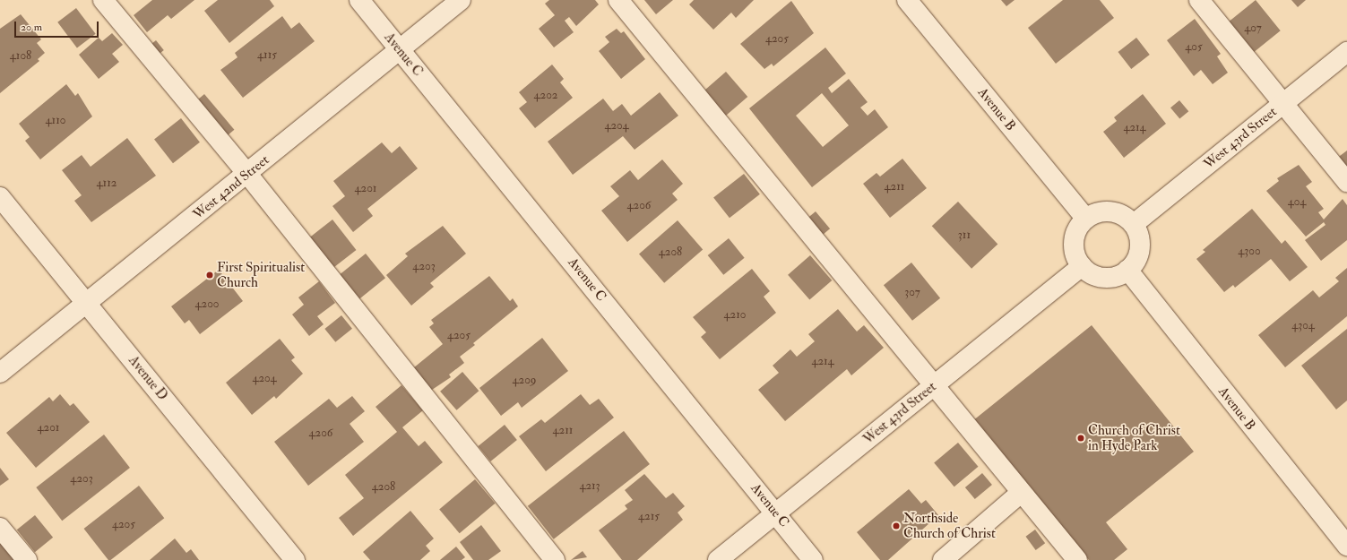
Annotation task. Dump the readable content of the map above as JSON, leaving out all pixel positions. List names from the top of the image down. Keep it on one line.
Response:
{"streets":{"street":["Avenue C","Avenue B","West 43rd Street","West 42nd Street","Avenue D"]},"crossings":[["Avenue C","West 43rd Street"],["Avenue C","West 42nd Street"],["Avenue B","West 43rd Street"],["West 42nd Street","Avenue D"]],"places":["First Spiritualist Church","Church of Christ in Hyde Park","Northside Church of Christ"],"house_numbers":["407","4205","405","4115","4108","4202","4110","4204","4214","4112","4211","4201","404","4206","311","4300","4208","4203","307","4200","4210","4304","4205","4214","4204","4209","4201","4211","4206","4203","4213","4208","4215","4205"],"scale_bar":"20 m"}
